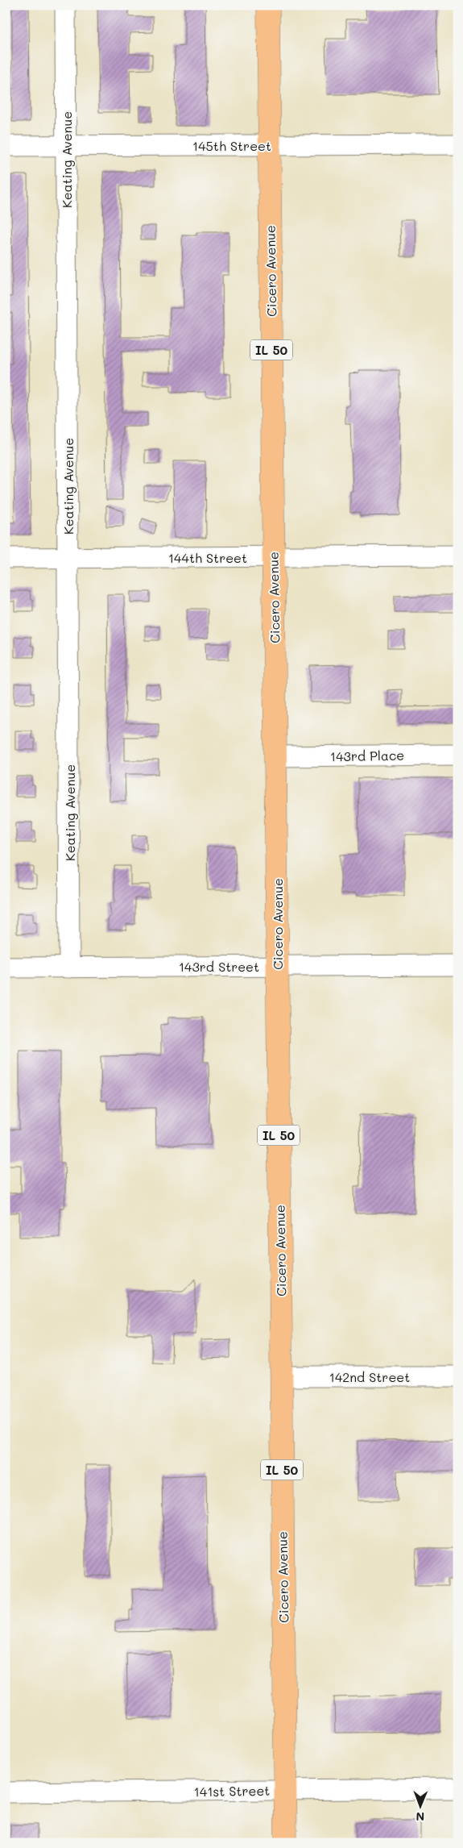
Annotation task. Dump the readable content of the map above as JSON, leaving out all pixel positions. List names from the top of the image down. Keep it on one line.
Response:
{"streets":{"main road":["Cicero Avenue","IL 50"],"street":["145th Street","Keating Avenue","144th Street","143rd Place","143rd Street","142nd Street","141st Street"]},"crossings":[["145th Street","Keating Avenue"],["145th Street","Cicero Avenue"],["Keating Avenue","144th Street"],["Keating Avenue","143rd Street"],["Cicero Avenue","144th Street"],["Cicero Avenue","143rd Place"],["Cicero Avenue","143rd Street"],["Cicero Avenue","142nd Street"],["Cicero Avenue","141st Street"]],"north":"bottom"}
